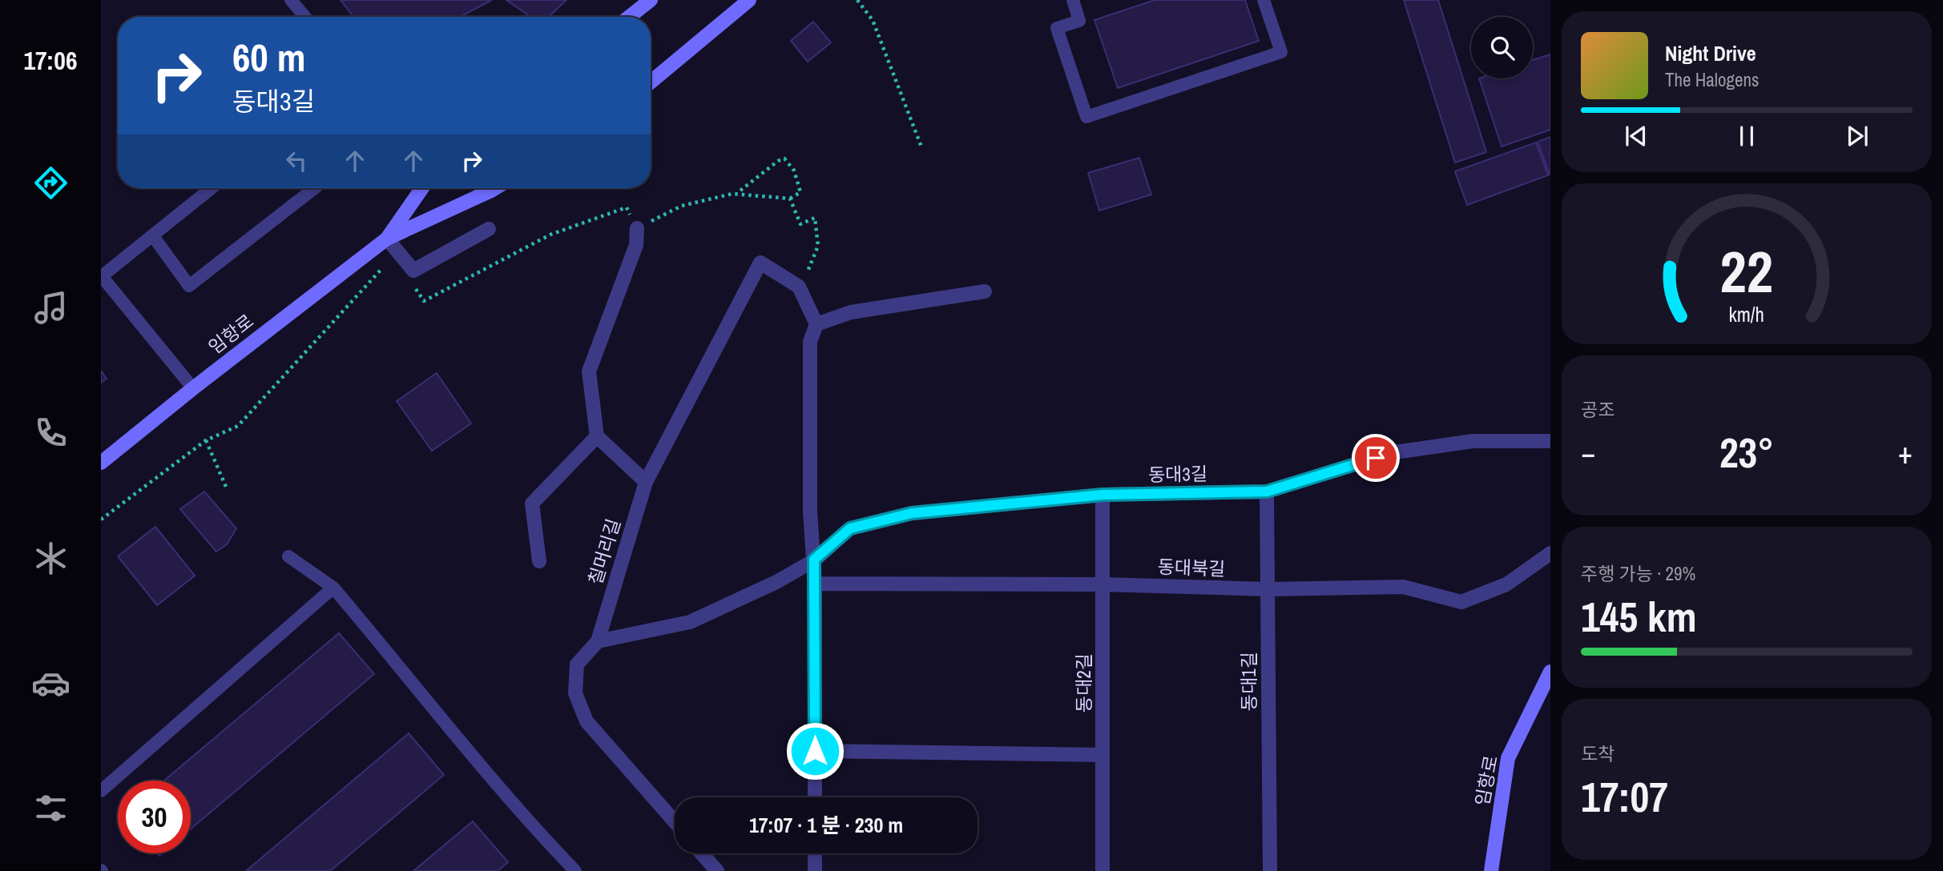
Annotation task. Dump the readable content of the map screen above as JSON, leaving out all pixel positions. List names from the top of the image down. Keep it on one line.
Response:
{"streets":{"main road":["임항로"],"street":["동대3길","칠머리길","동대북길","동대1길","동대2길"]},"crossings":[["동대3길","칠머리길"],["동대3길","동대1길"],["동대3길","동대2길"],["동대북길","동대1길"],["동대북길","동대2길"]],"page":{"tabs":"17:06","turn":["60 m","동대3길"],"song":["Night Drive","The Halogens"],"tile":["공조",["주행 가능 · 29%","145 km"],["도착","17:07"]],"heat":["−","23°","+"],"limit":"30","trip":"17:07 · 1 분 · 230 m","gauge":["22","km/h"]}}
